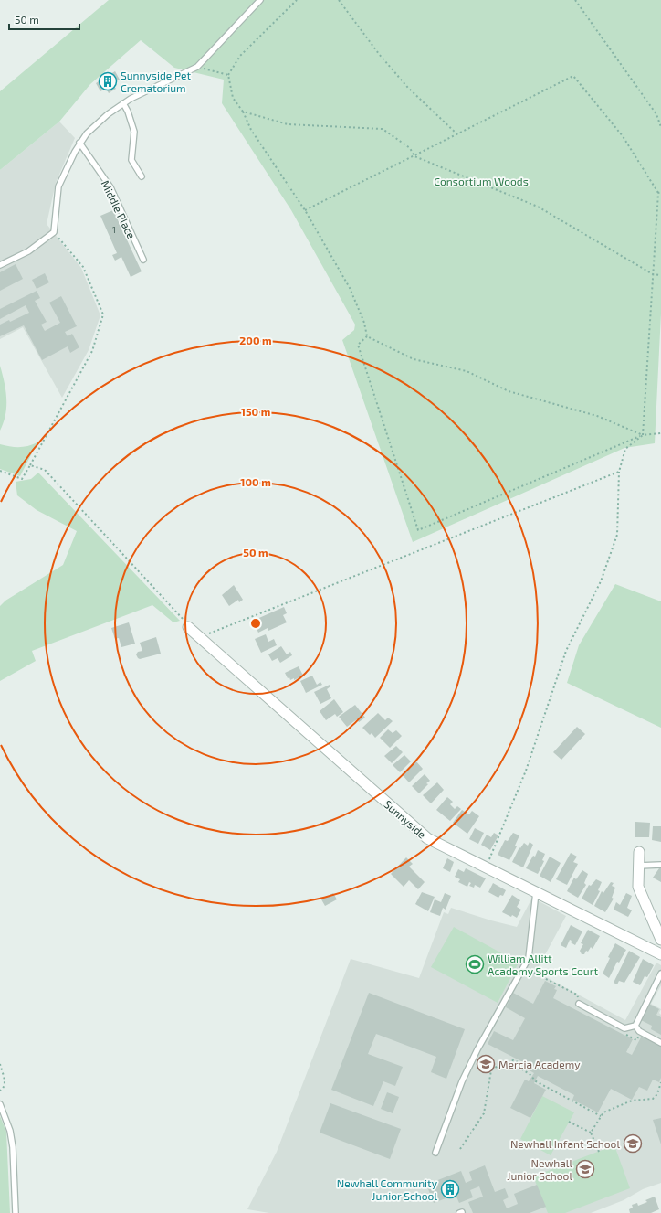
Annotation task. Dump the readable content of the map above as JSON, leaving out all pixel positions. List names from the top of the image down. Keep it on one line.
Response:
{"streets":{"street":["Sunnyside"],"lane":["Middle Place"]},"parks":["Consortium Woods"],"places":{"building":["Sunnyside Pet Crematorium","Newhall Community Junior School"],"sports":["William Allitt Academy Sports Court"],"school or university":["Mercia Academy","Newhall Infant School","Newhall Junior School"]},"house_numbers":["1"],"scale_bar":"50 m","rings":["200 m","150 m","100 m","50 m"]}
